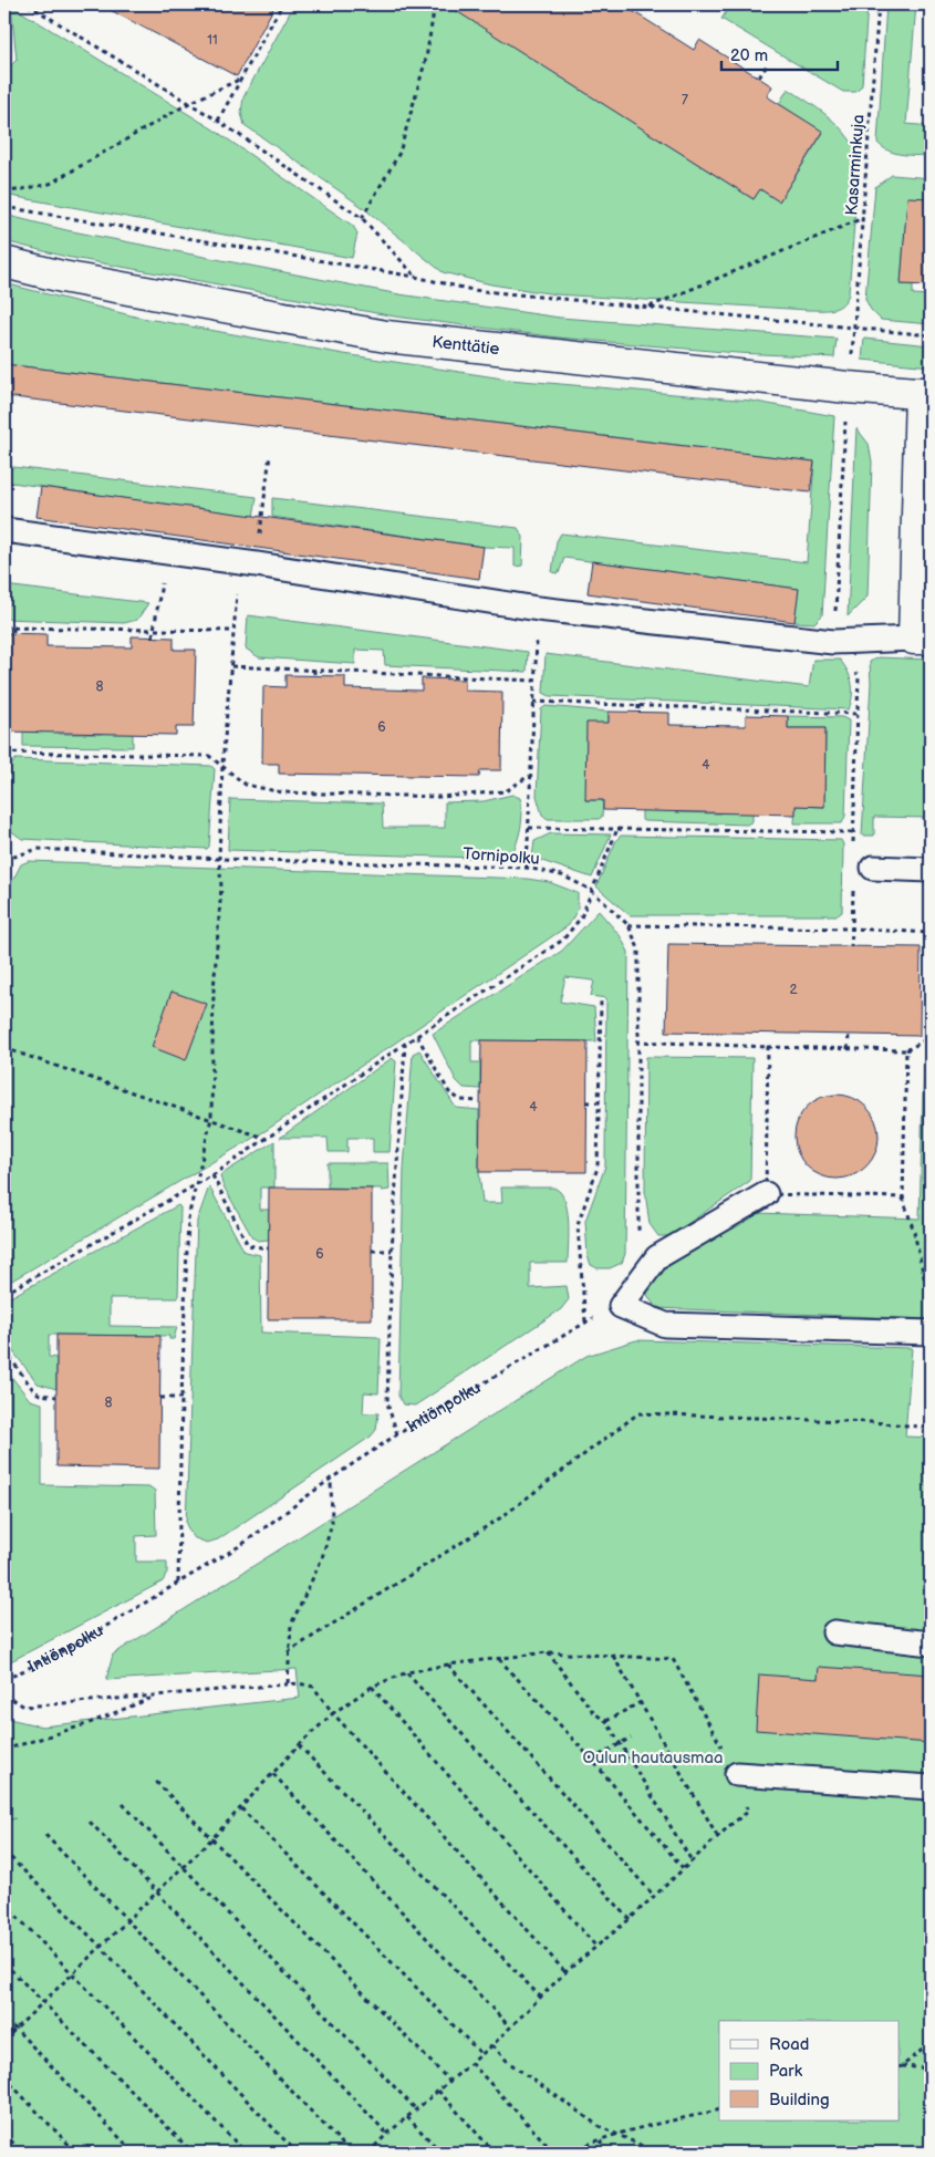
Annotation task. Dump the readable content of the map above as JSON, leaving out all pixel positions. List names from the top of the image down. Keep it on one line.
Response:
{"streets":{"street":["Kenttätie"],"path":["Kasarminkuja","Tornipolku","Intiönpolku"]},"parks":["Oulun hautausmaa"],"house_numbers":["11","7","8","6","4","2","4","6","8"],"legend":["Road","Park","Building"],"scale_bar":"20 m"}
